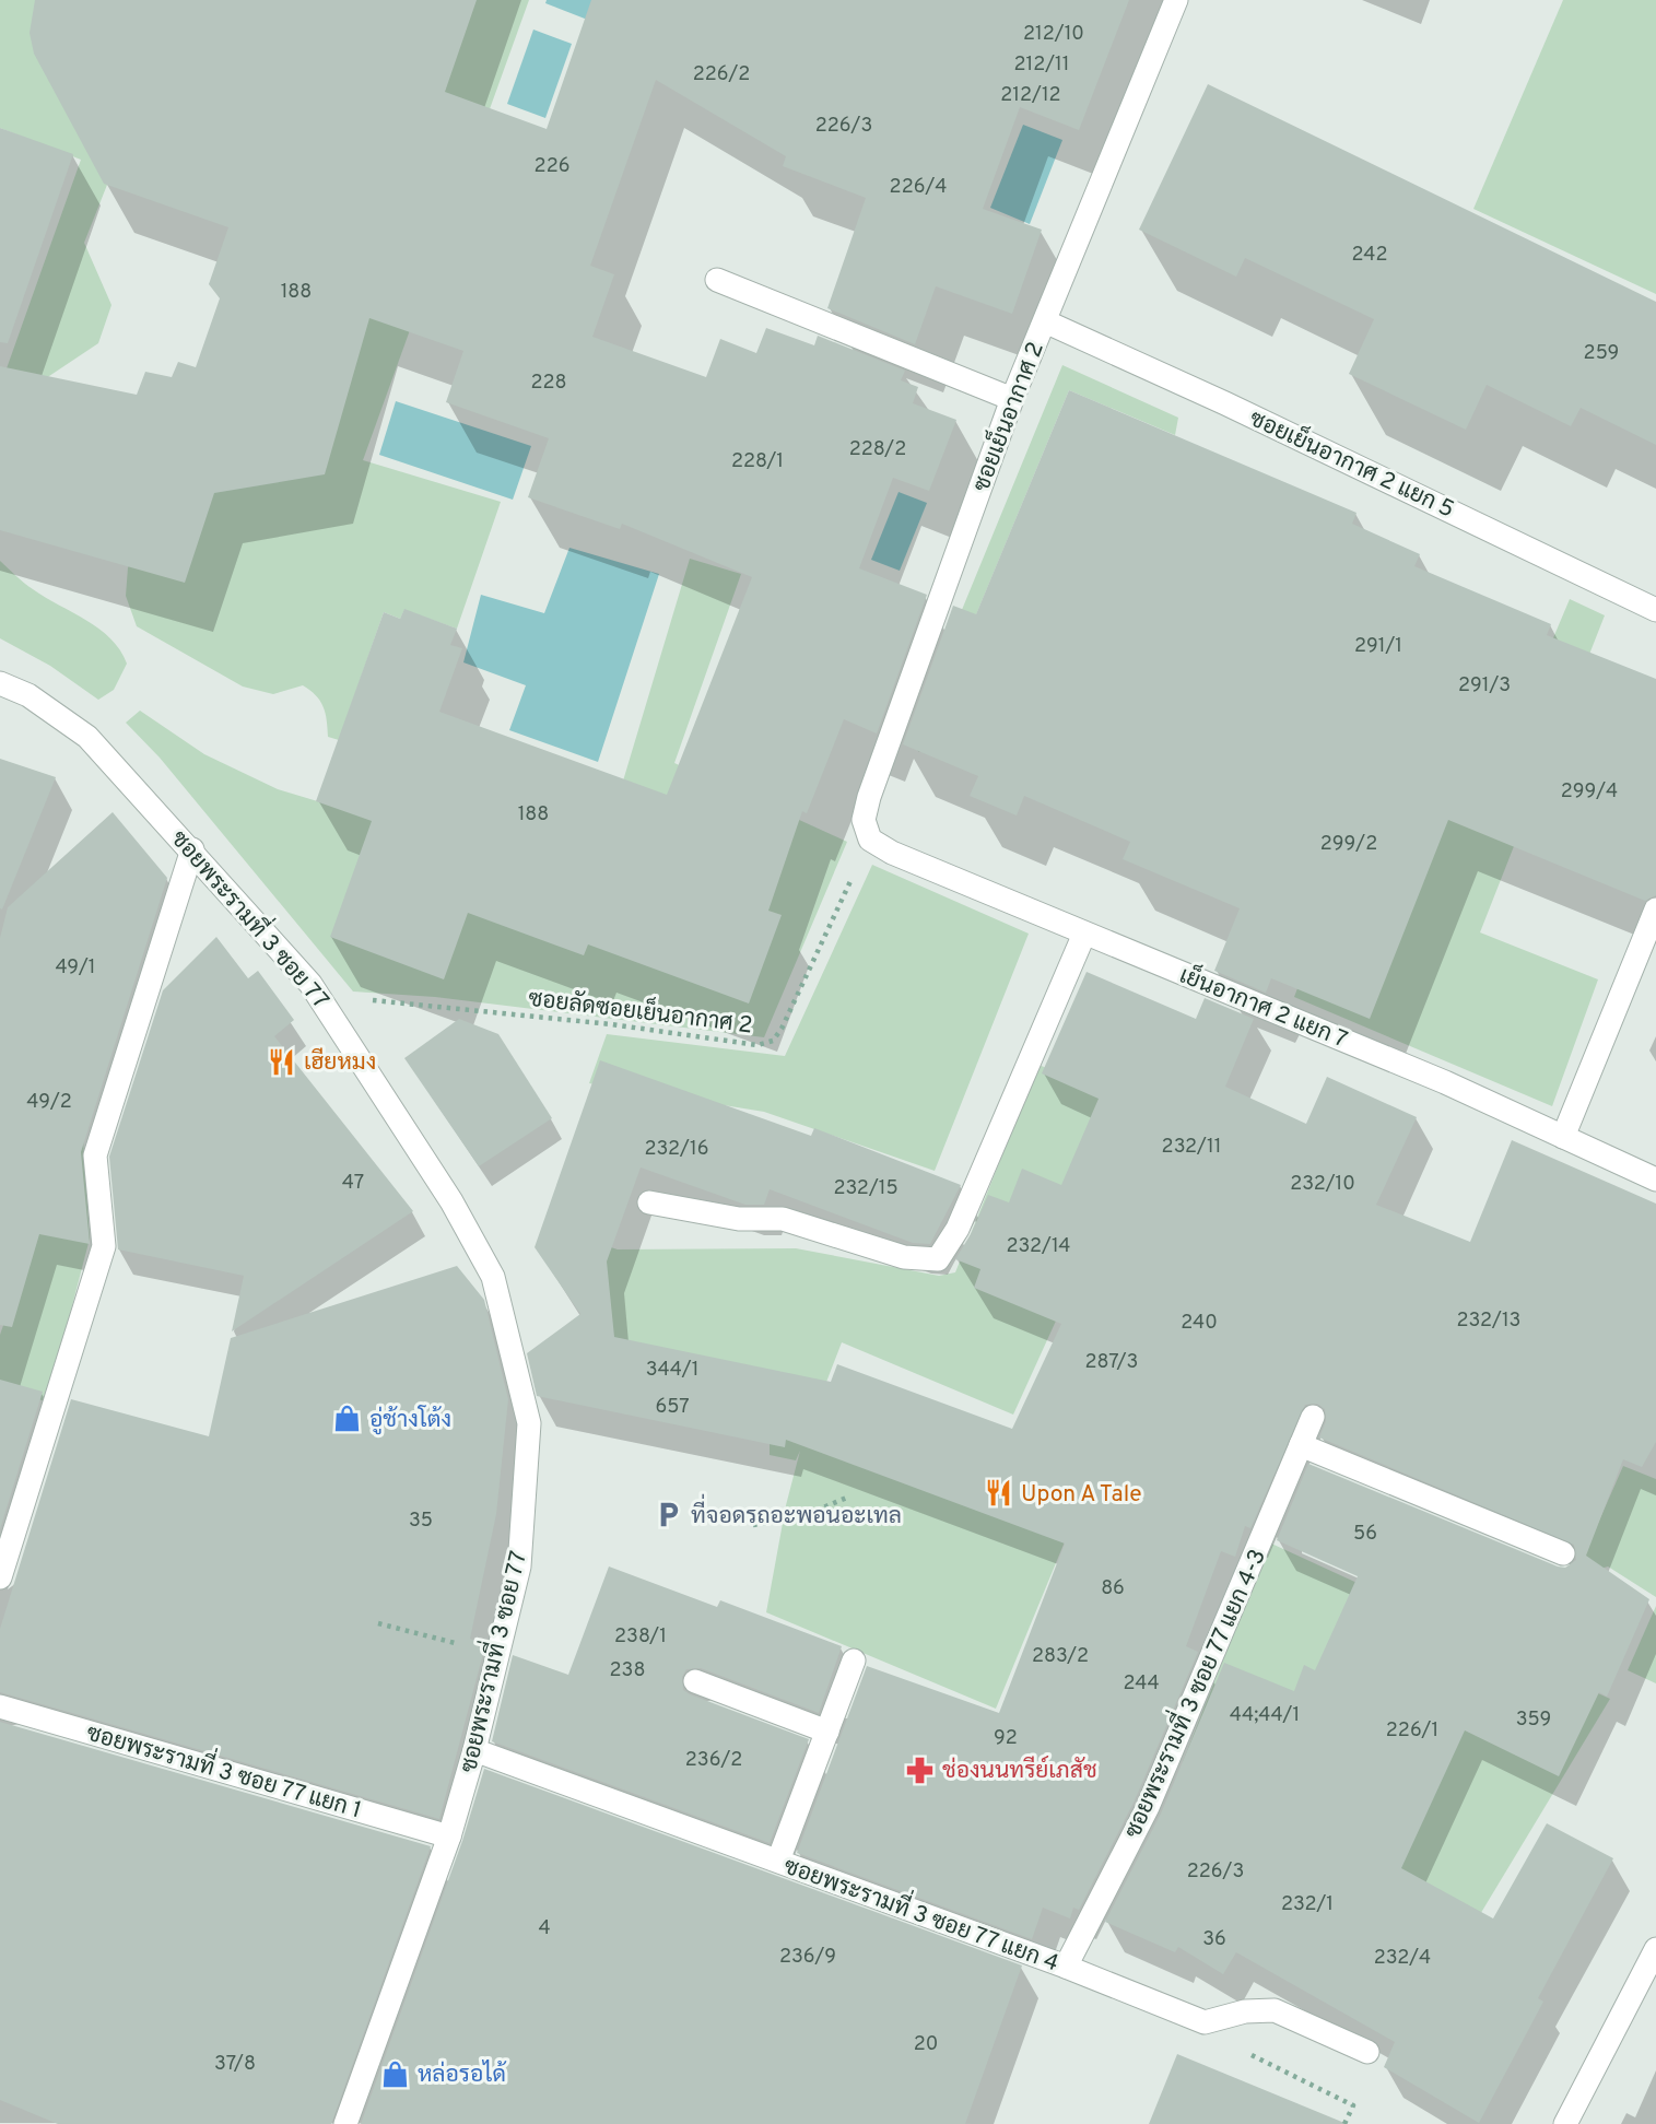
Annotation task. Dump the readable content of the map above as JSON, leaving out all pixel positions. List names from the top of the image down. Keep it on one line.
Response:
{"streets":{"street":["ซอยเย็นอากาศ 2","ซอยเย็นอากาศ 2 แยก 5","ซอยพระรามที่ 3 ซอย 77","เย็นอากาศ 2 แยก 7","ซอยพระรามที่ 3 ซอย 77 แยก 4-3","ซอยพระรามที่ 3 ซอย 77 แยก 1","ซอยพระรามที่ 3 ซอย 77 แยก 4"],"path":["ซอยลัดซอยเย็นอากาศ 2"]},"crossings":[["ซอยเย็นอากาศ 2","ซอยเย็นอากาศ 2 แยก 5"],["ซอยเย็นอากาศ 2","เย็นอากาศ 2 แยก 7"],["ซอยเย็นอากาศ 2","ซอยลัดซอยเย็นอากาศ 2"],["ซอยพระรามที่ 3 ซอย 77","ซอยลัดซอยเย็นอากาศ 2"],["ซอยพระรามที่ 3 ซอย 77","ซอยพระรามที่ 3 ซอย 77 แยก 1"],["ซอยพระรามที่ 3 ซอย 77","ซอยพระรามที่ 3 ซอย 77 แยก 4"],["เย็นอากาศ 2 แยก 7","ซอยลัดซอยเย็นอากาศ 2"],["ซอยพระรามที่ 3 ซอย 77 แยก 4-3","ซอยพระรามที่ 3 ซอย 77 แยก 4"]],"places":{"restaurant":["เฮียหมง","Upon A Tale"],"shop":["อู่ช้างโต้ง","หล่อรอได้"],"parking":["ที่จอดรถอะพอนอะเทล"],"pharmacy":["ช่องนนทรีย์เภสัช"]},"house_numbers":["212/10","212/11","226/2","212/12","226/3","226","226/4","242","188","259","228","228/2","228/1","291/1","291/3","299/4","188","299/2","49/1","49/2","232/11","232/16","47","232/10","232/15","232/14","232/13","240","287/3","344/1","657","35","56","86","238/1","283/2","238","244","44;44/1","359","226/1","92","236/2","226/3","232/1","4","36","236/9","232/4","20","37/8"]}
